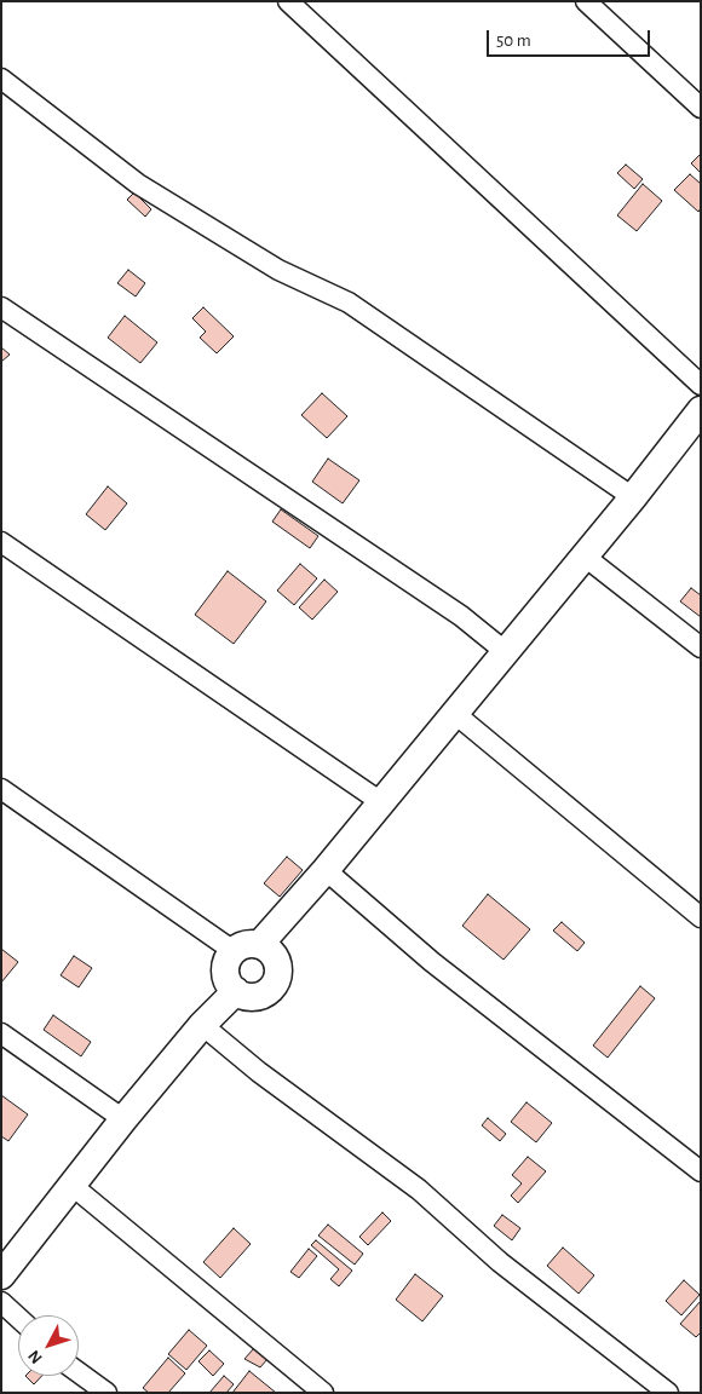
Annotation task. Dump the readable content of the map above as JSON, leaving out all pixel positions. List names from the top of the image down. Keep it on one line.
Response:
{"scale_bar":"50 m","north":"bottom left"}
